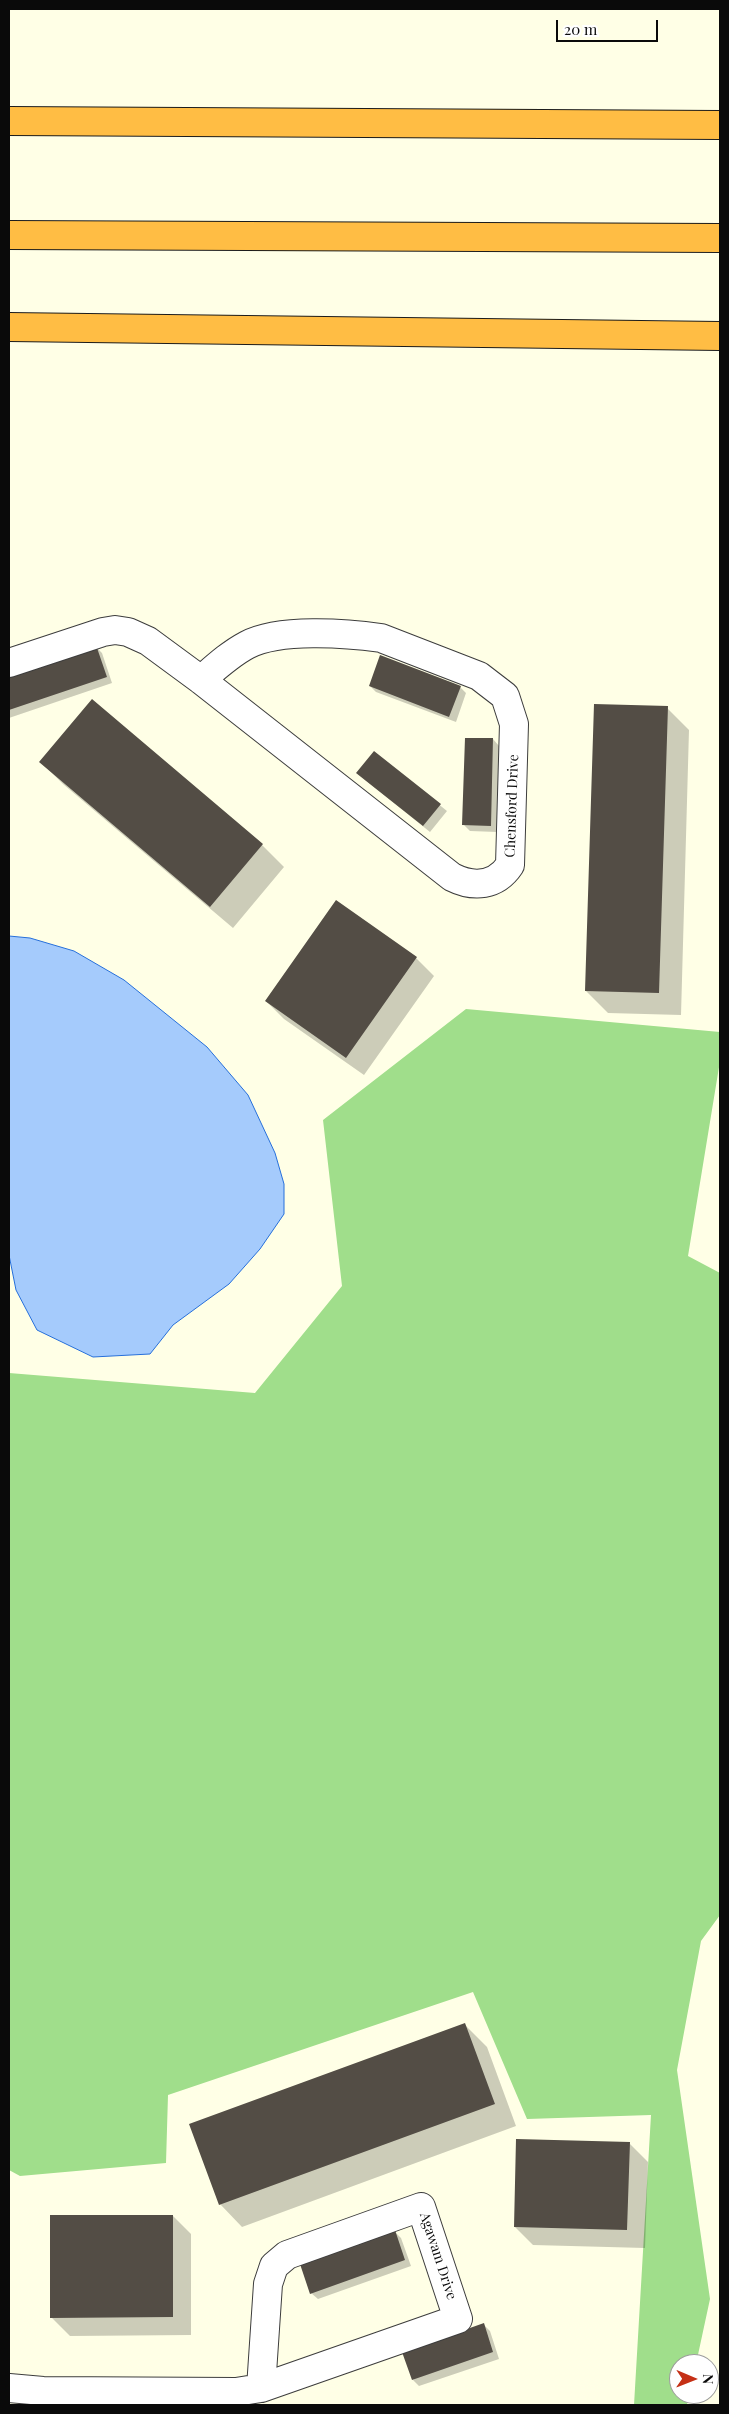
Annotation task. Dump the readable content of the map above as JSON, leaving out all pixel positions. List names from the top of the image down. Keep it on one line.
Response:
{"streets":{"street":["Chensford Drive","Agawam Drive"]},"scale_bar":"20 m","north":"right"}
